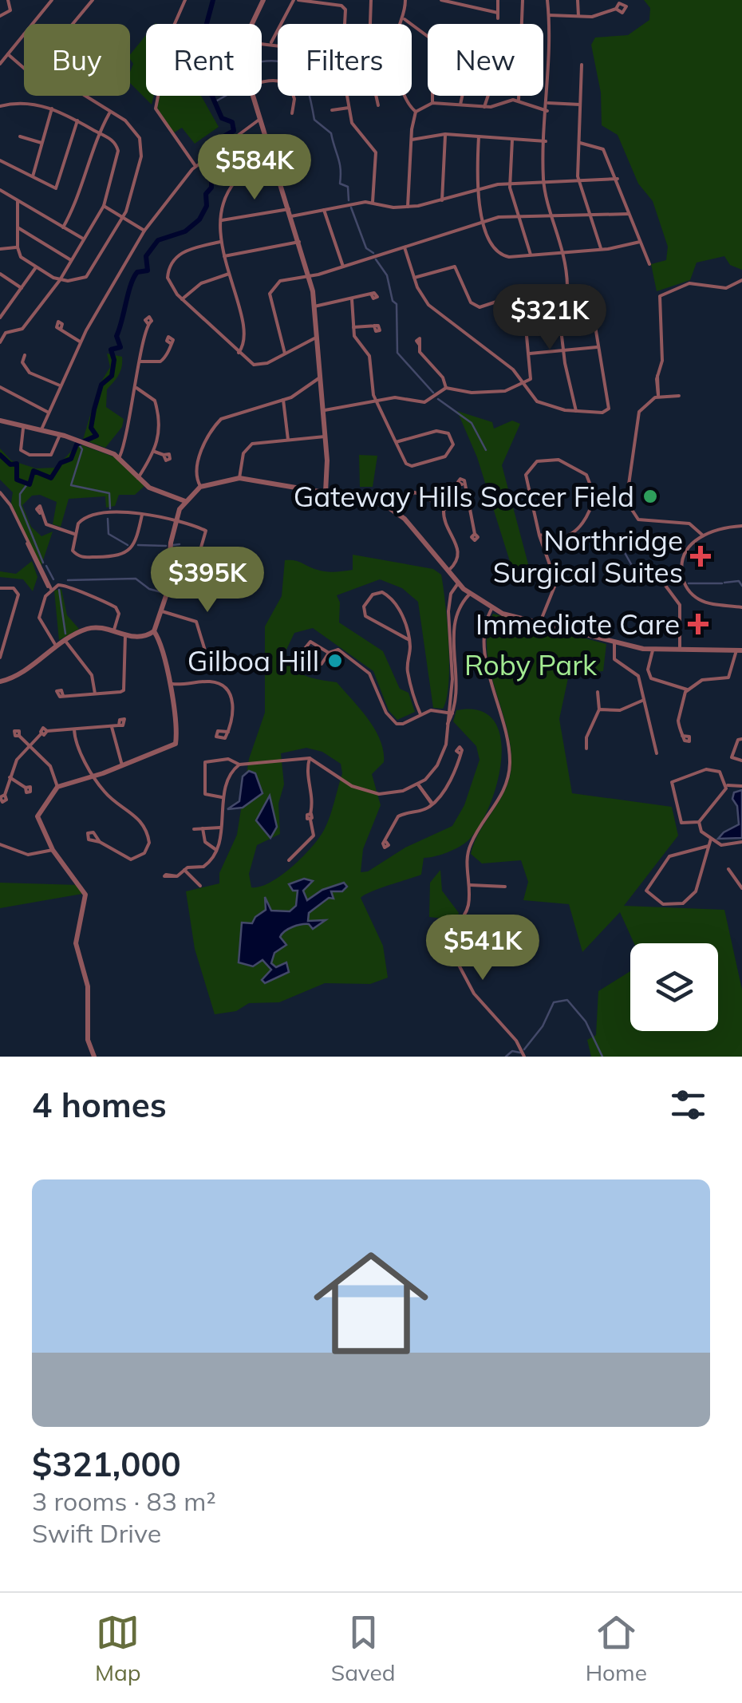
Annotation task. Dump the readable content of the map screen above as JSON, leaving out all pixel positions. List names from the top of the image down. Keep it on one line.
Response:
{"parks":["Roby Park"],"places":{"other":["Gateway Hills Soccer Field","Gilboa Hill"],"health":["Northridge Surgical Suites","Immediate Care"]},"page":{"chip":["Buy","Rent","Filters","New"],"price":["$584K","$321K","$395K","$541K"],"heading":"4 homes","list":[{"name":"$321,000","note":"3 rooms · 83 m² · Swift Drive"}],"tabs":["Map","Saved","Home"]}}
